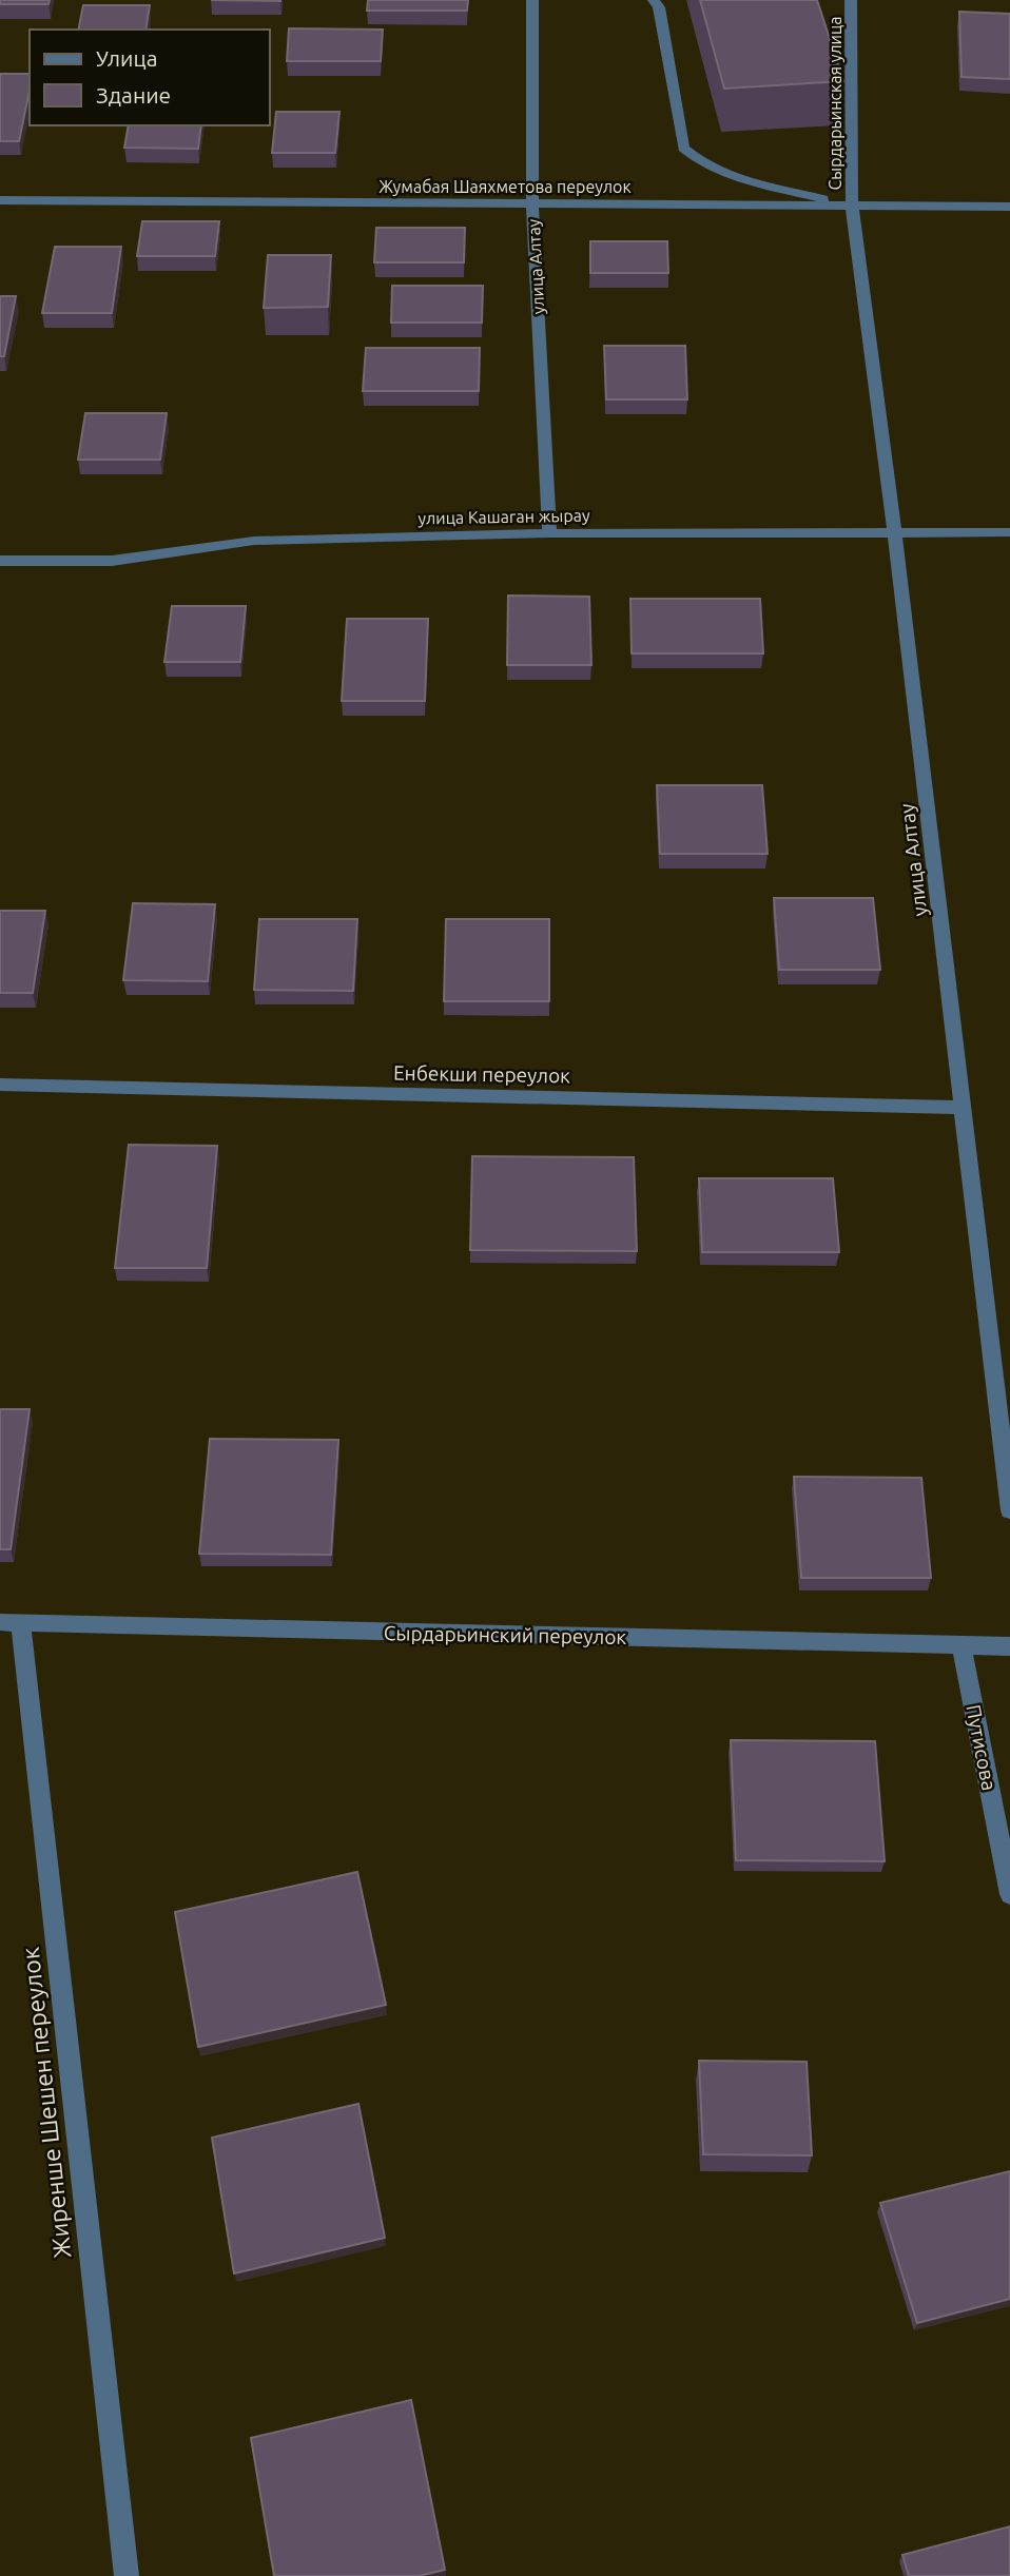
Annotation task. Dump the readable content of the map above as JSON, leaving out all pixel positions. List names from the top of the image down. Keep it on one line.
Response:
{"streets":{"street":["Сырдарьинская улица","Жумабая Шаяхметова переулок","улица Алтау","улица Кашаган жырау","Енбекши переулок","Сырдарьинский переулок","Путисова","Жиренше Шешен переулок"]},"crossings":[["Сырдарьинская улица","Жумабая Шаяхметова переулок"],["Сырдарьинская улица","улица Алтау"],["Жумабая Шаяхметова переулок","улица Алтау"],["улица Алтау","улица Кашаган жырау"],["улица Алтау","Енбекши переулок"],["Сырдарьинский переулок","Путисова"],["Сырдарьинский переулок","Жиренше Шешен переулок"]],"legend":["Улица","Здание"]}
